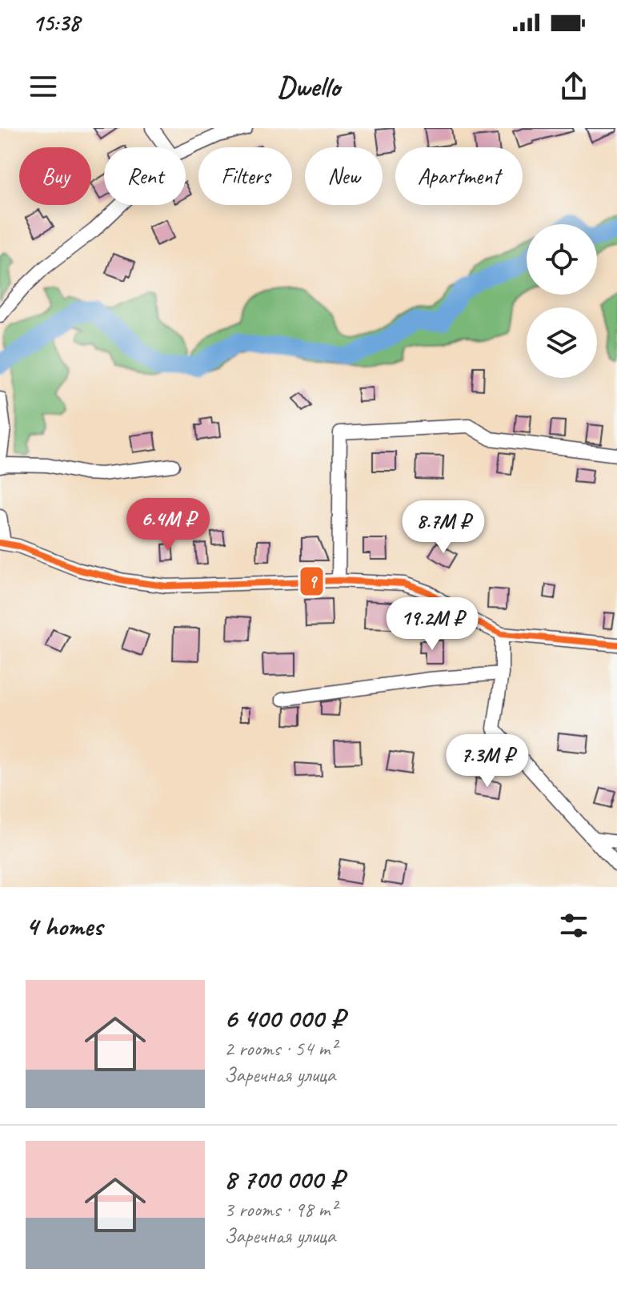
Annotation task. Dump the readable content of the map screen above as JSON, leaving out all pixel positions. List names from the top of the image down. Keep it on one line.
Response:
{"lines":["transit line 9"],"page":{"status":"15:38","header":"Dwello","chip":["Buy","Rent","Filters","New","Apartment"],"price":["6.4M ₽","8.7M ₽","19.2M ₽","7.3M ₽"],"heading":"4 homes","list":[{"name":"6 400 000 ₽","note":"2 rooms · 54 m² · Заречная улица"},{"name":"8 700 000 ₽","note":"3 rooms · 98 m² · Заречная улица"}]}}
